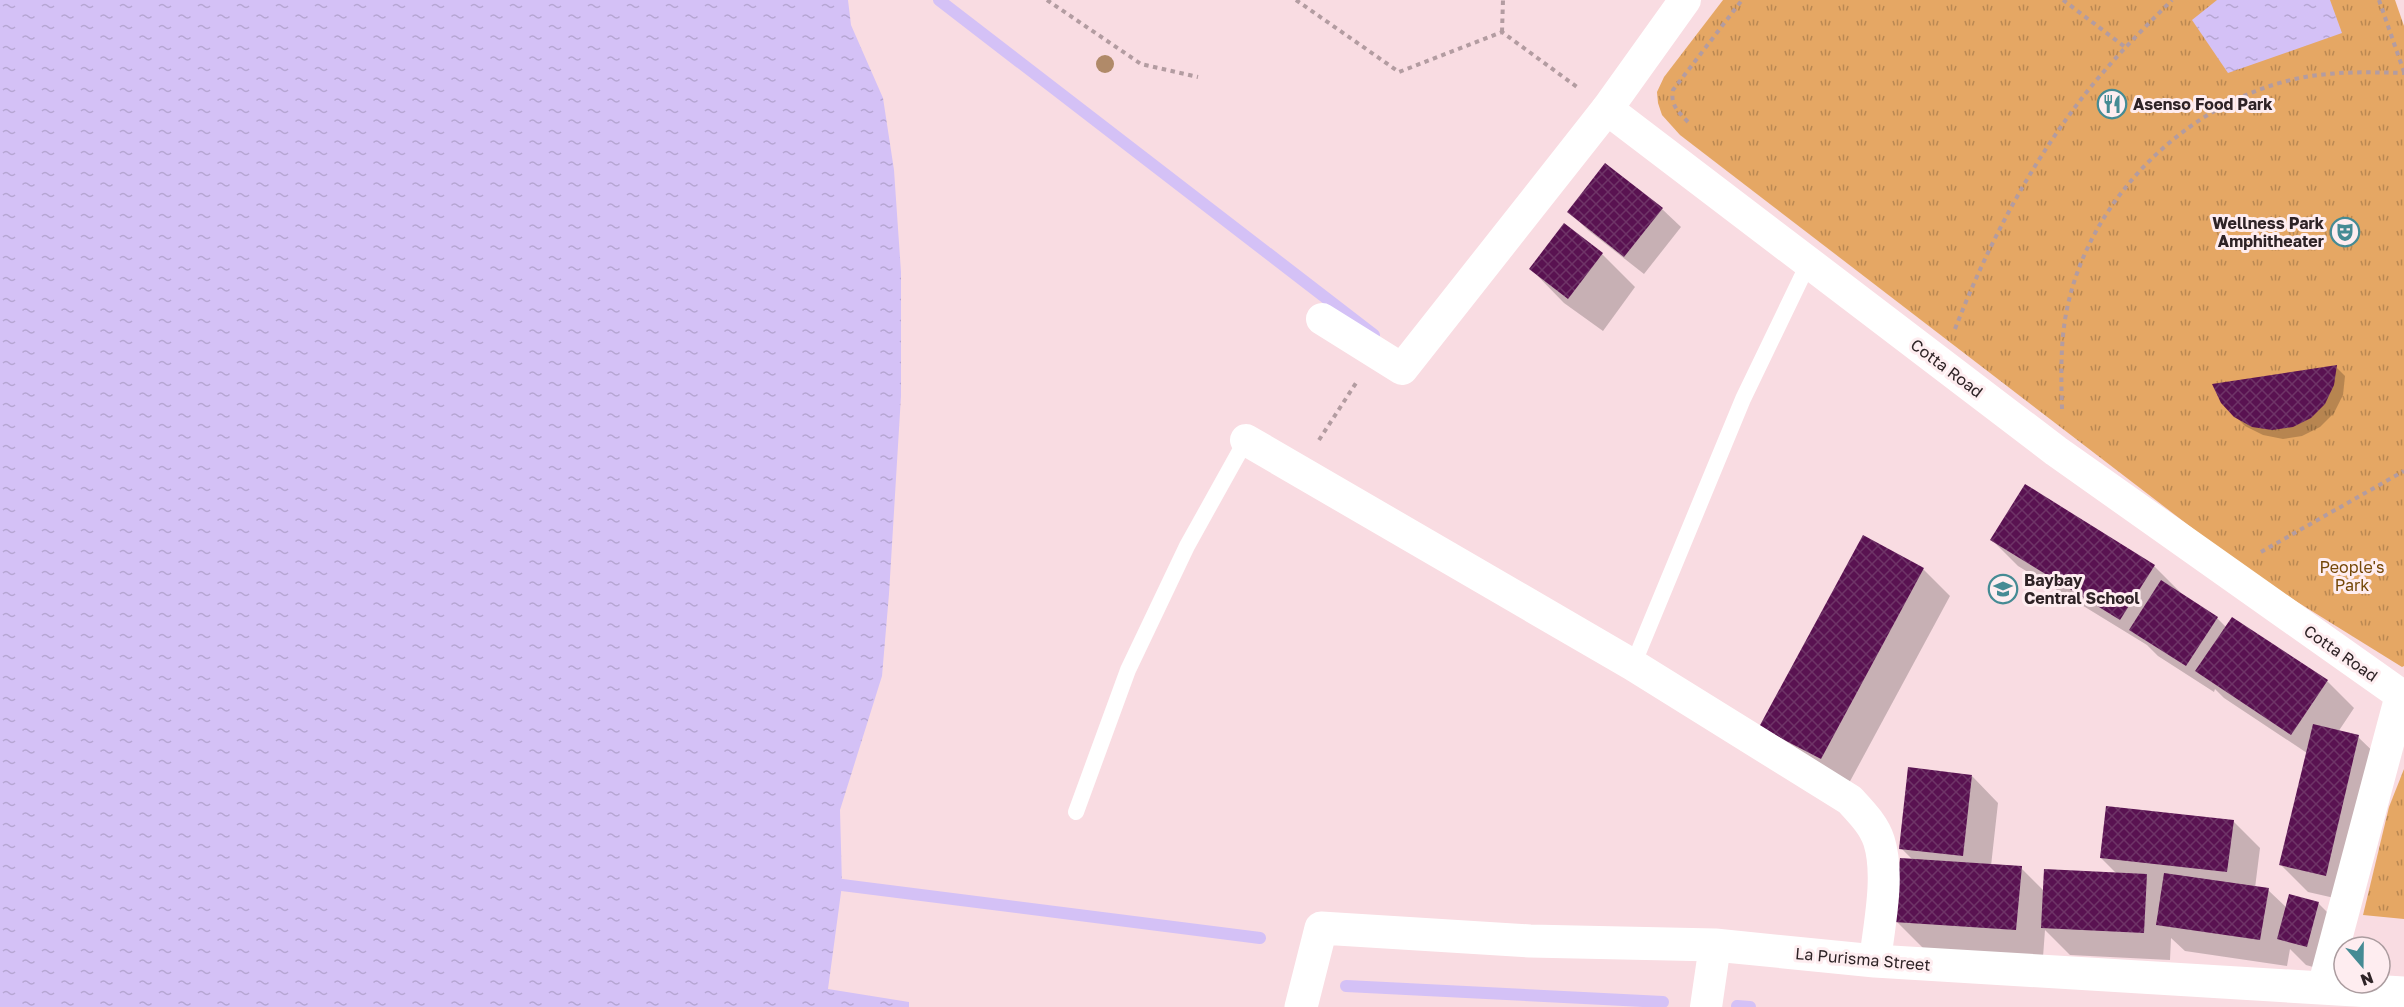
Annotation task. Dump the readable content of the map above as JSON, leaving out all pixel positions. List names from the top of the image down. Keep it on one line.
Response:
{"streets":{"street":["Cotta Road","La Purisma Street"]},"parks":["People's Park"],"places":{"restaurant":["Asenso Food Park"],"theatre":["Wellness Park Amphitheater"],"school or university":["Baybay Central School"]},"north":"bottom"}
